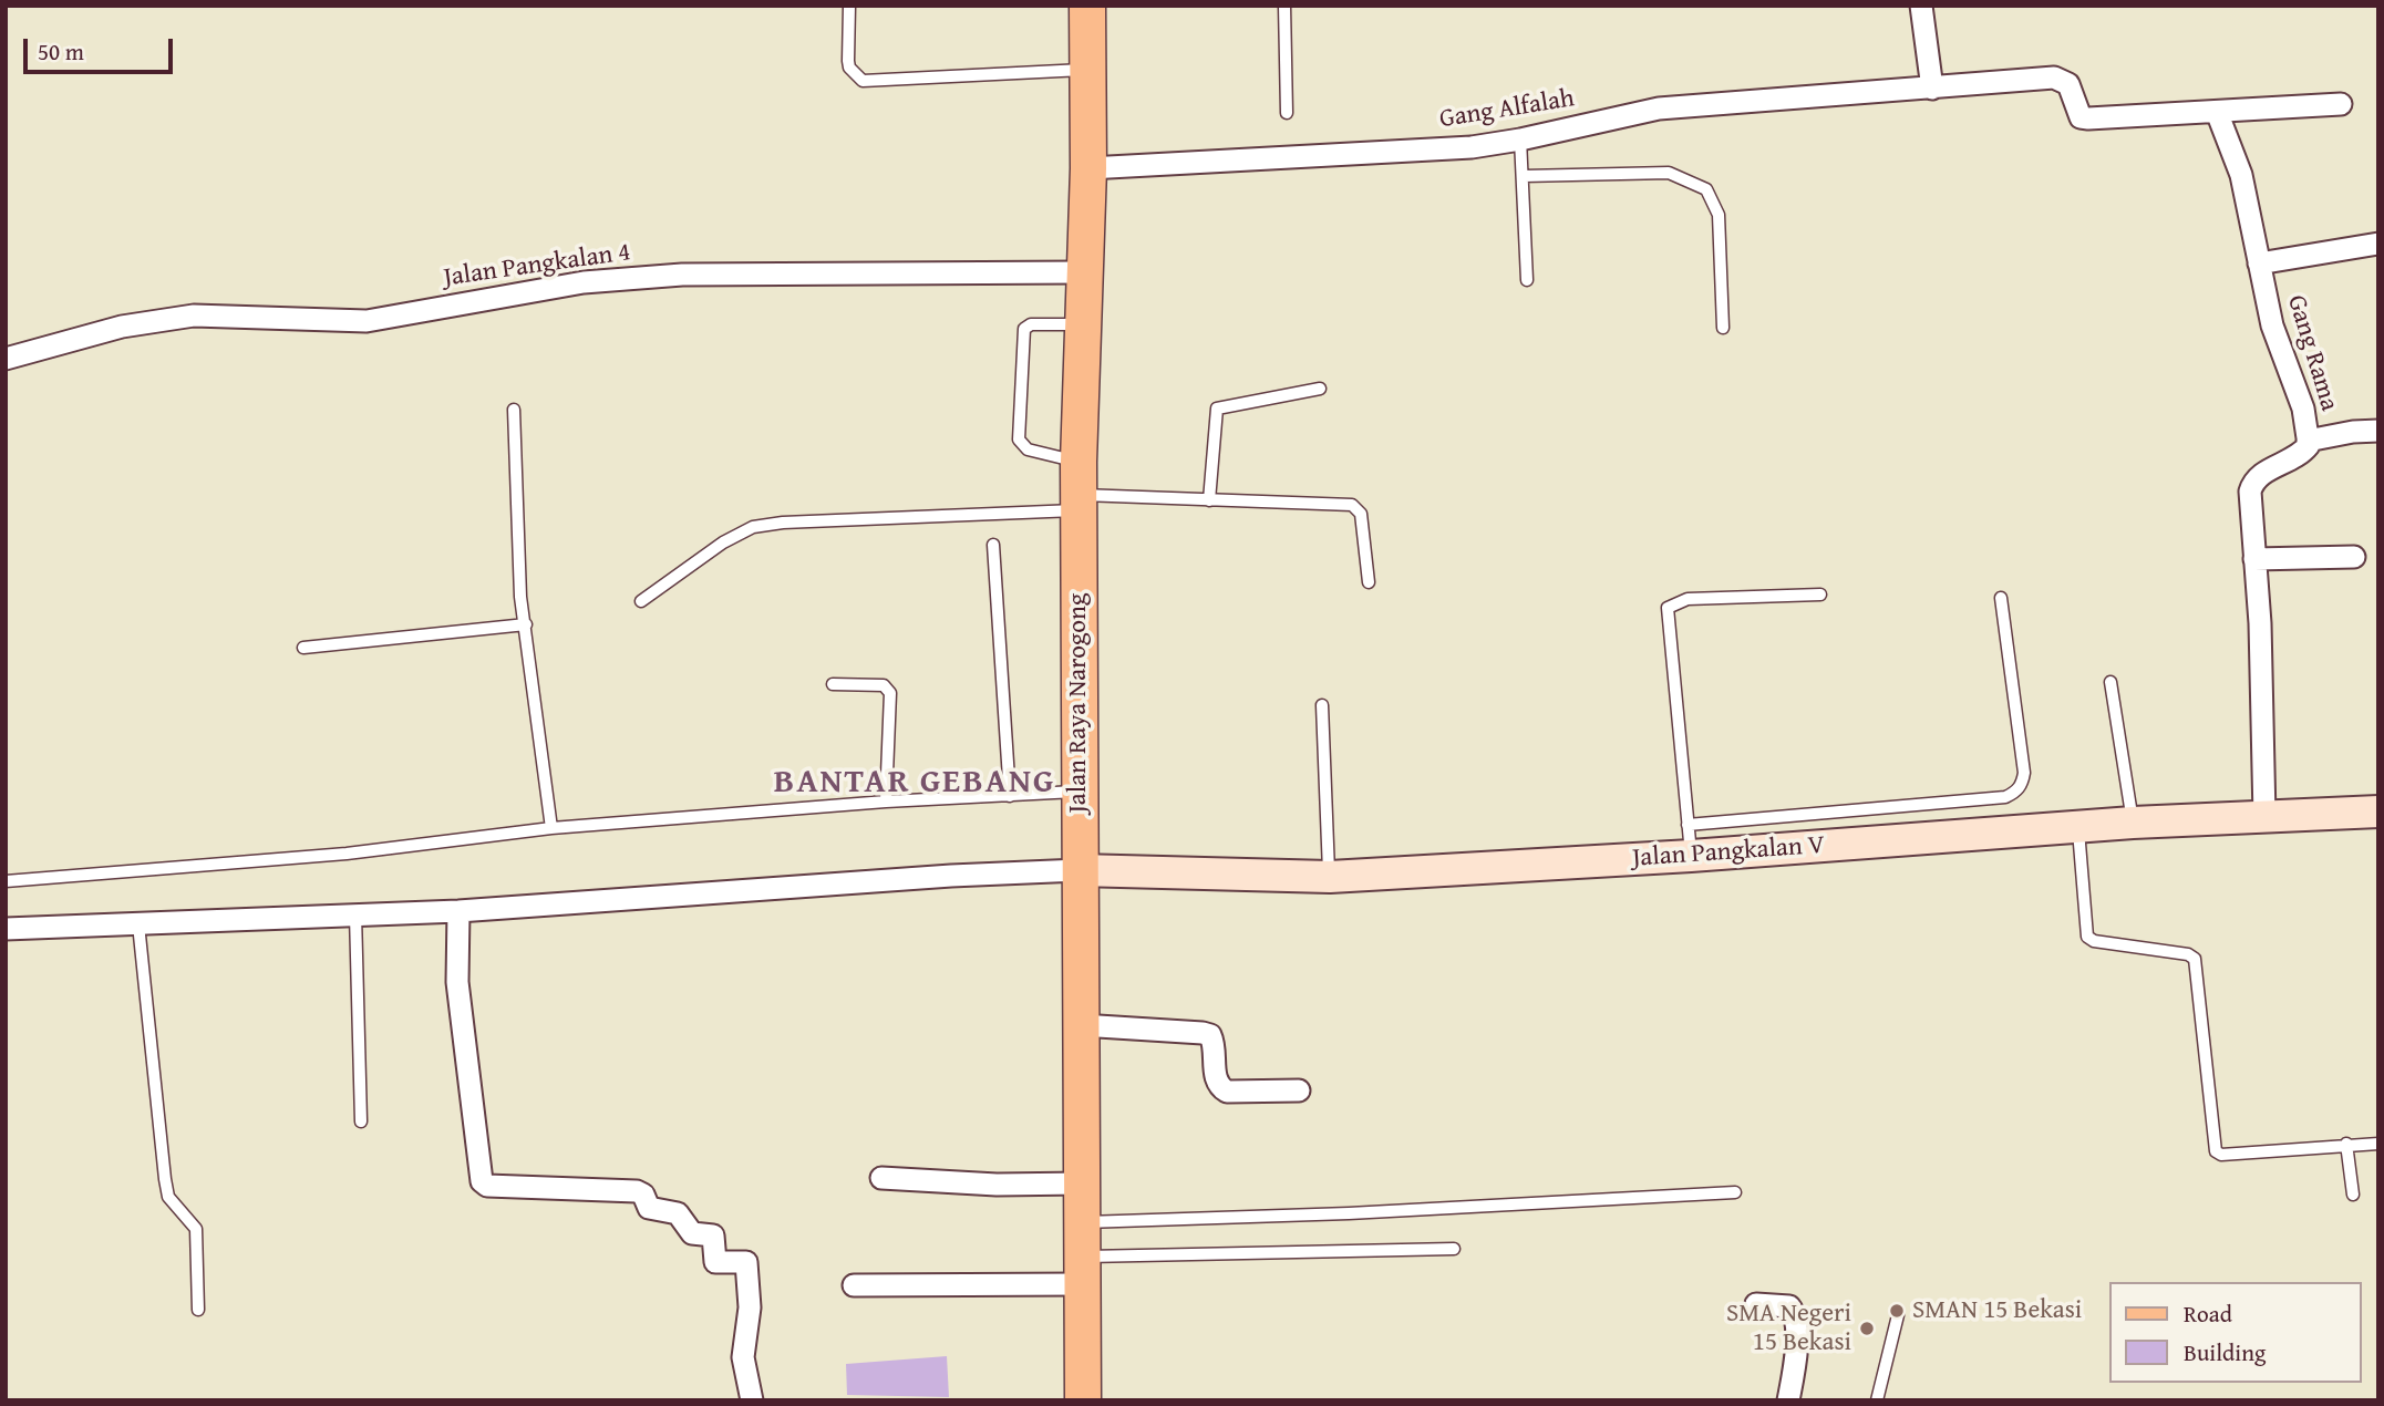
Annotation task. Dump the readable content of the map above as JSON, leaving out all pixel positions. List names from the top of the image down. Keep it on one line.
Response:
{"streets":{"main road":["Jalan Raya Narogong"],"street":["Gang Alfalah","Jalan Pangkalan 4","Gang Rama","Jalan Pangkalan V"]},"crossings":[["Gang Alfalah","Gang Rama"],["Gang Alfalah","Jalan Raya Narogong"],["Jalan Pangkalan 4","Jalan Raya Narogong"],["Gang Rama","Jalan Pangkalan V"],["Jalan Raya Narogong","Jalan Pangkalan V"]],"districts":["BANTAR GEBANG"],"places":["SMAN 15 Bekasi","SMA Negeri 15 Bekasi"],"legend":["Road","Building"],"scale_bar":"50 m"}
